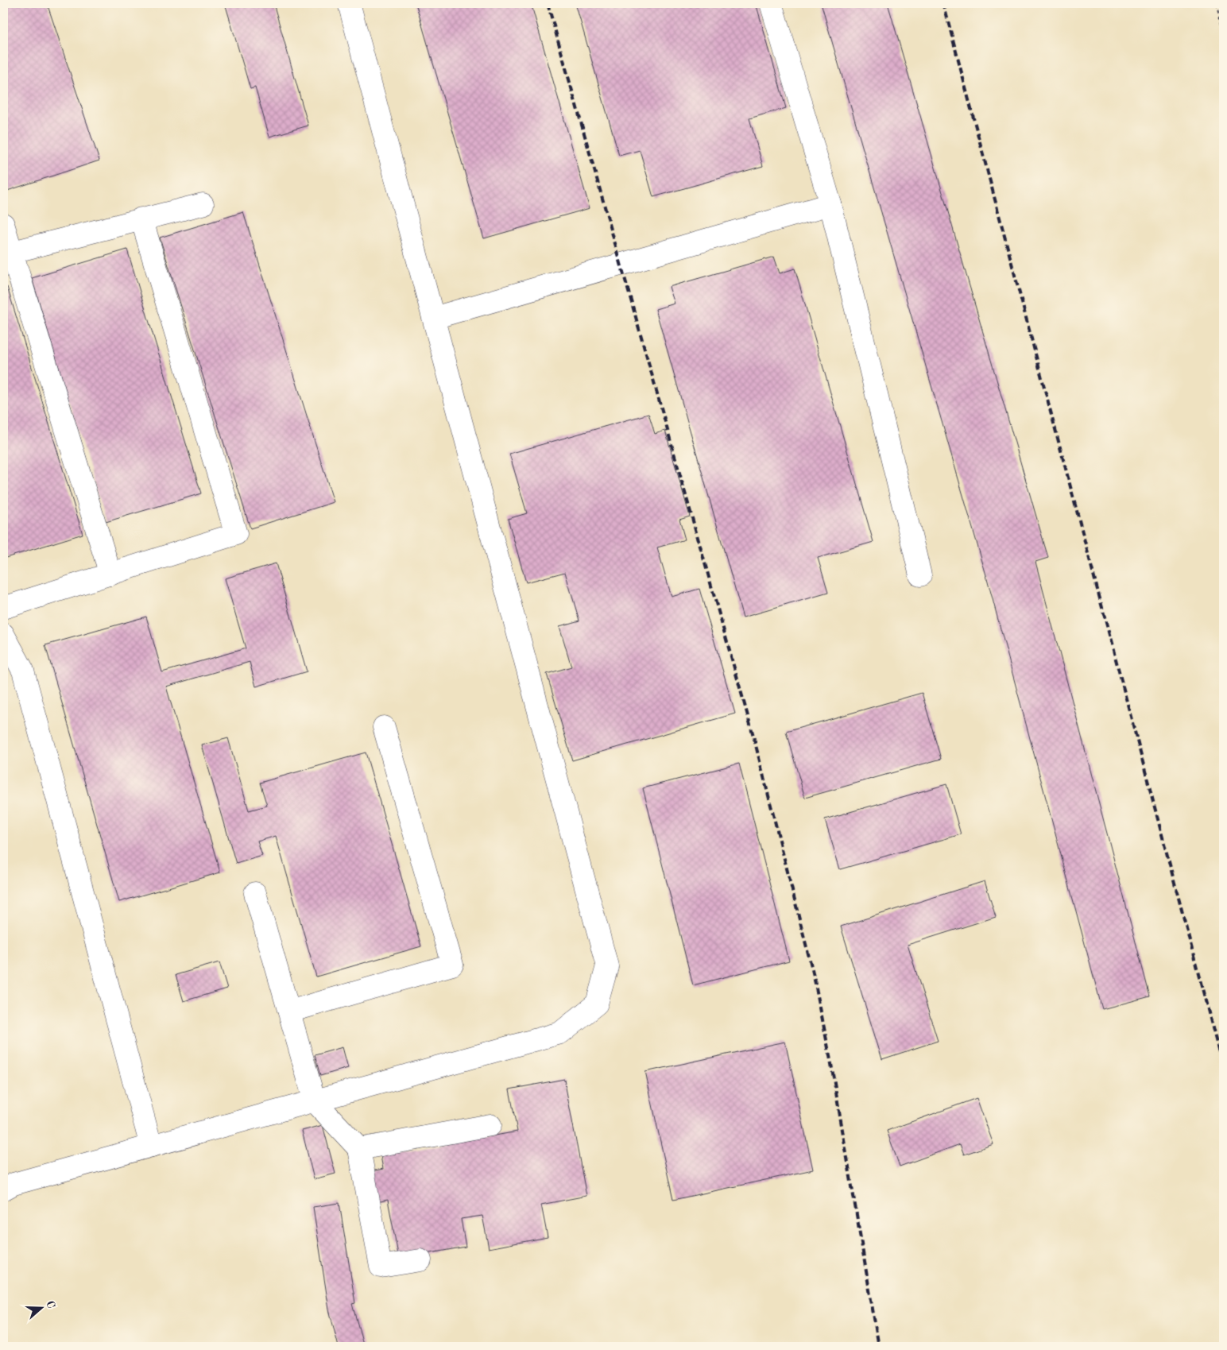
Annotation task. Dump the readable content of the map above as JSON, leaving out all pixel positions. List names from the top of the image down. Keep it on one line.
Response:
{"north":"right"}
